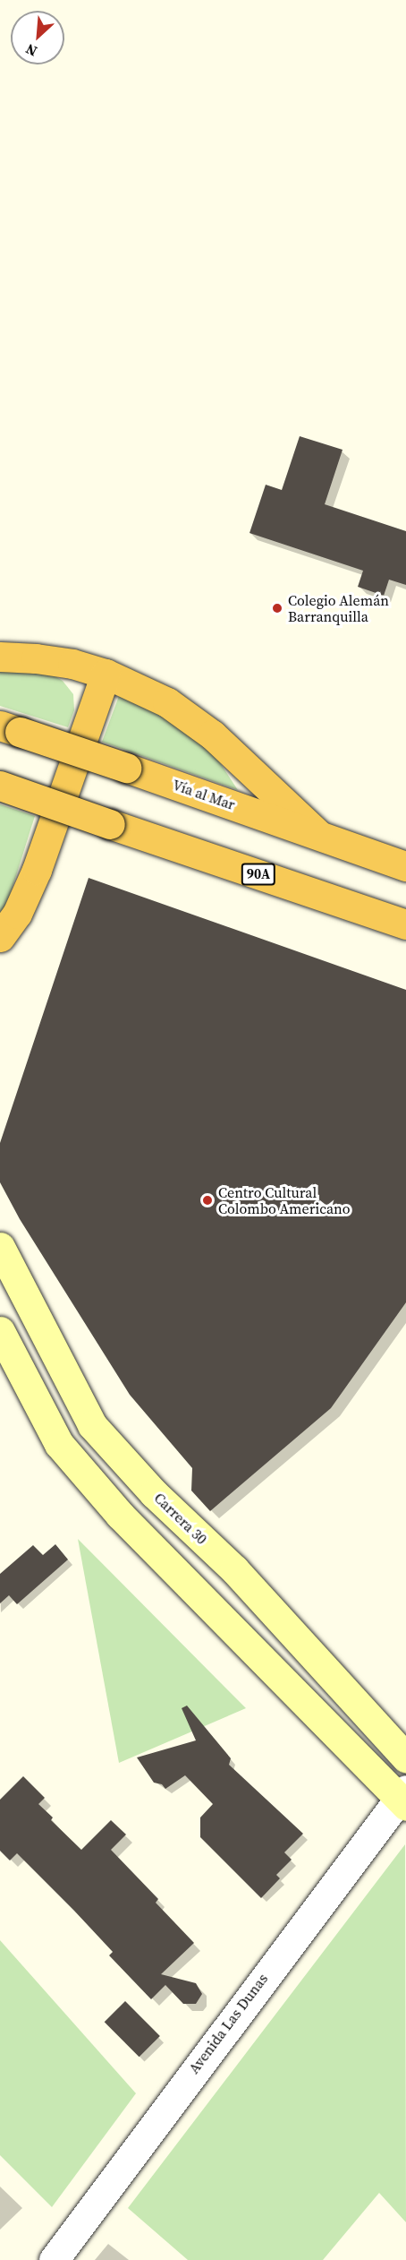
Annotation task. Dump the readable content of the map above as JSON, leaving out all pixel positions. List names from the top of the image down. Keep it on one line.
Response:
{"streets":{"highway":["Vía al Mar","90A"],"main road":["Carrera 30"],"street":["Avenida Las Dunas"]},"places":["Colegio Alemán Barranquilla","Centro Cultural Colombo Americano"],"north":"bottom left"}
